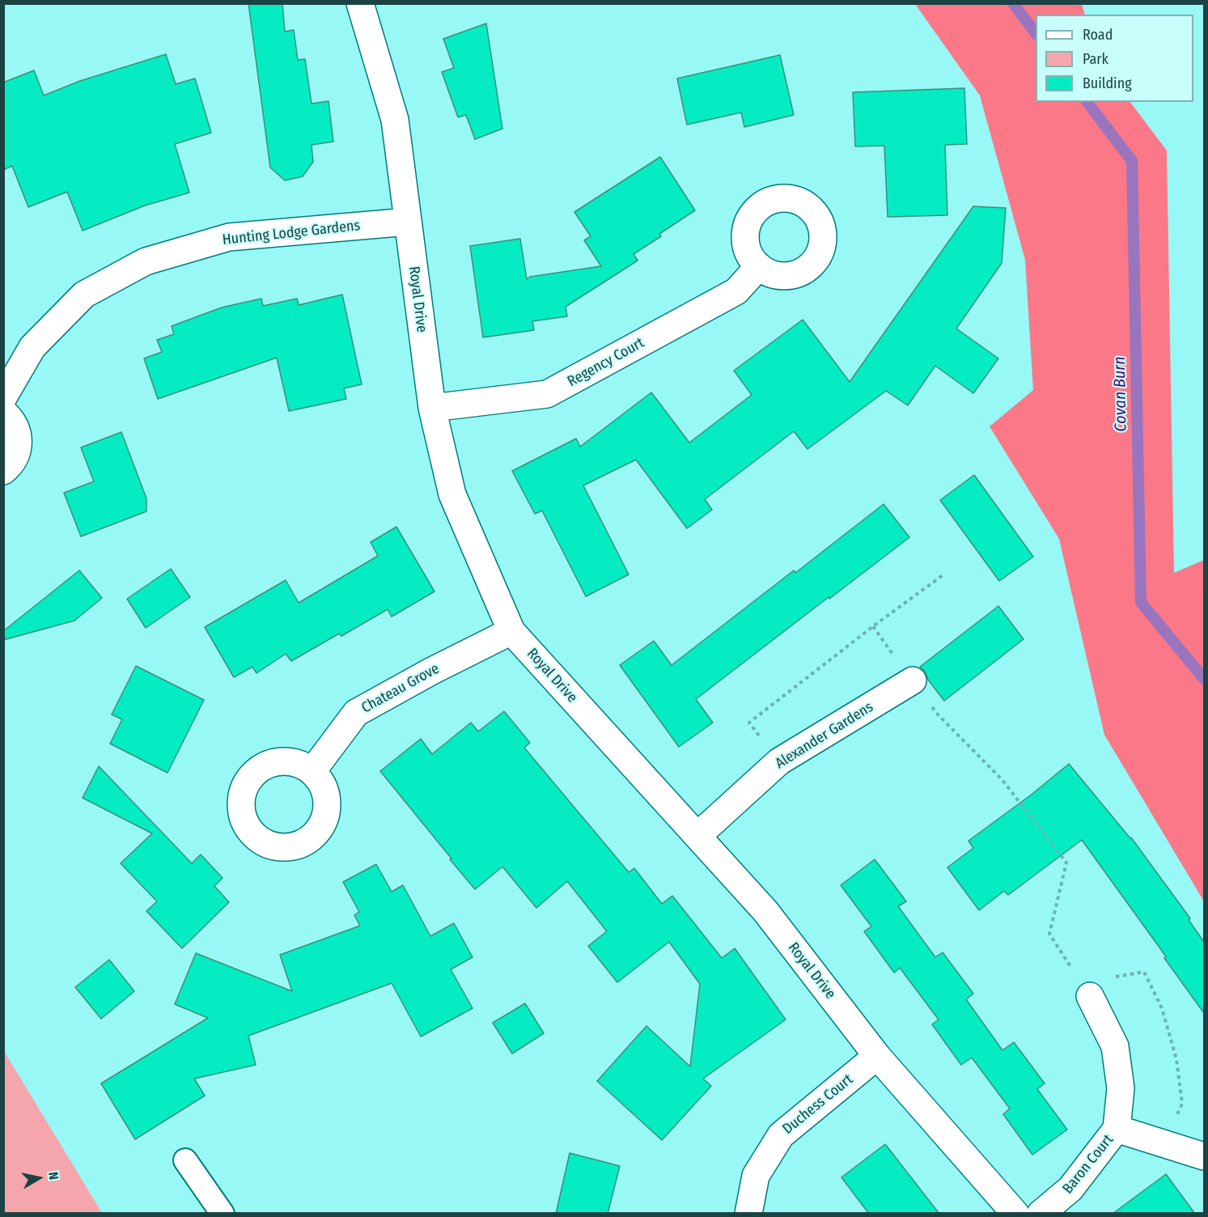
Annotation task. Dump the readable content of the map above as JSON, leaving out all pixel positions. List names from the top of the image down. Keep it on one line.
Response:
{"streets":{"street":["Hunting Lodge Gardens","Royal Drive","Regency Court","Chateau Grove","Alexander Gardens","Duchess Court","Baron Court"]},"crossings":[["Hunting Lodge Gardens","Royal Drive"],["Royal Drive","Regency Court"],["Royal Drive","Chateau Grove"],["Royal Drive","Alexander Gardens"],["Royal Drive","Duchess Court"]],"water":["Covan Burn"],"legend":["Road","Park","Building"],"north":"right"}
